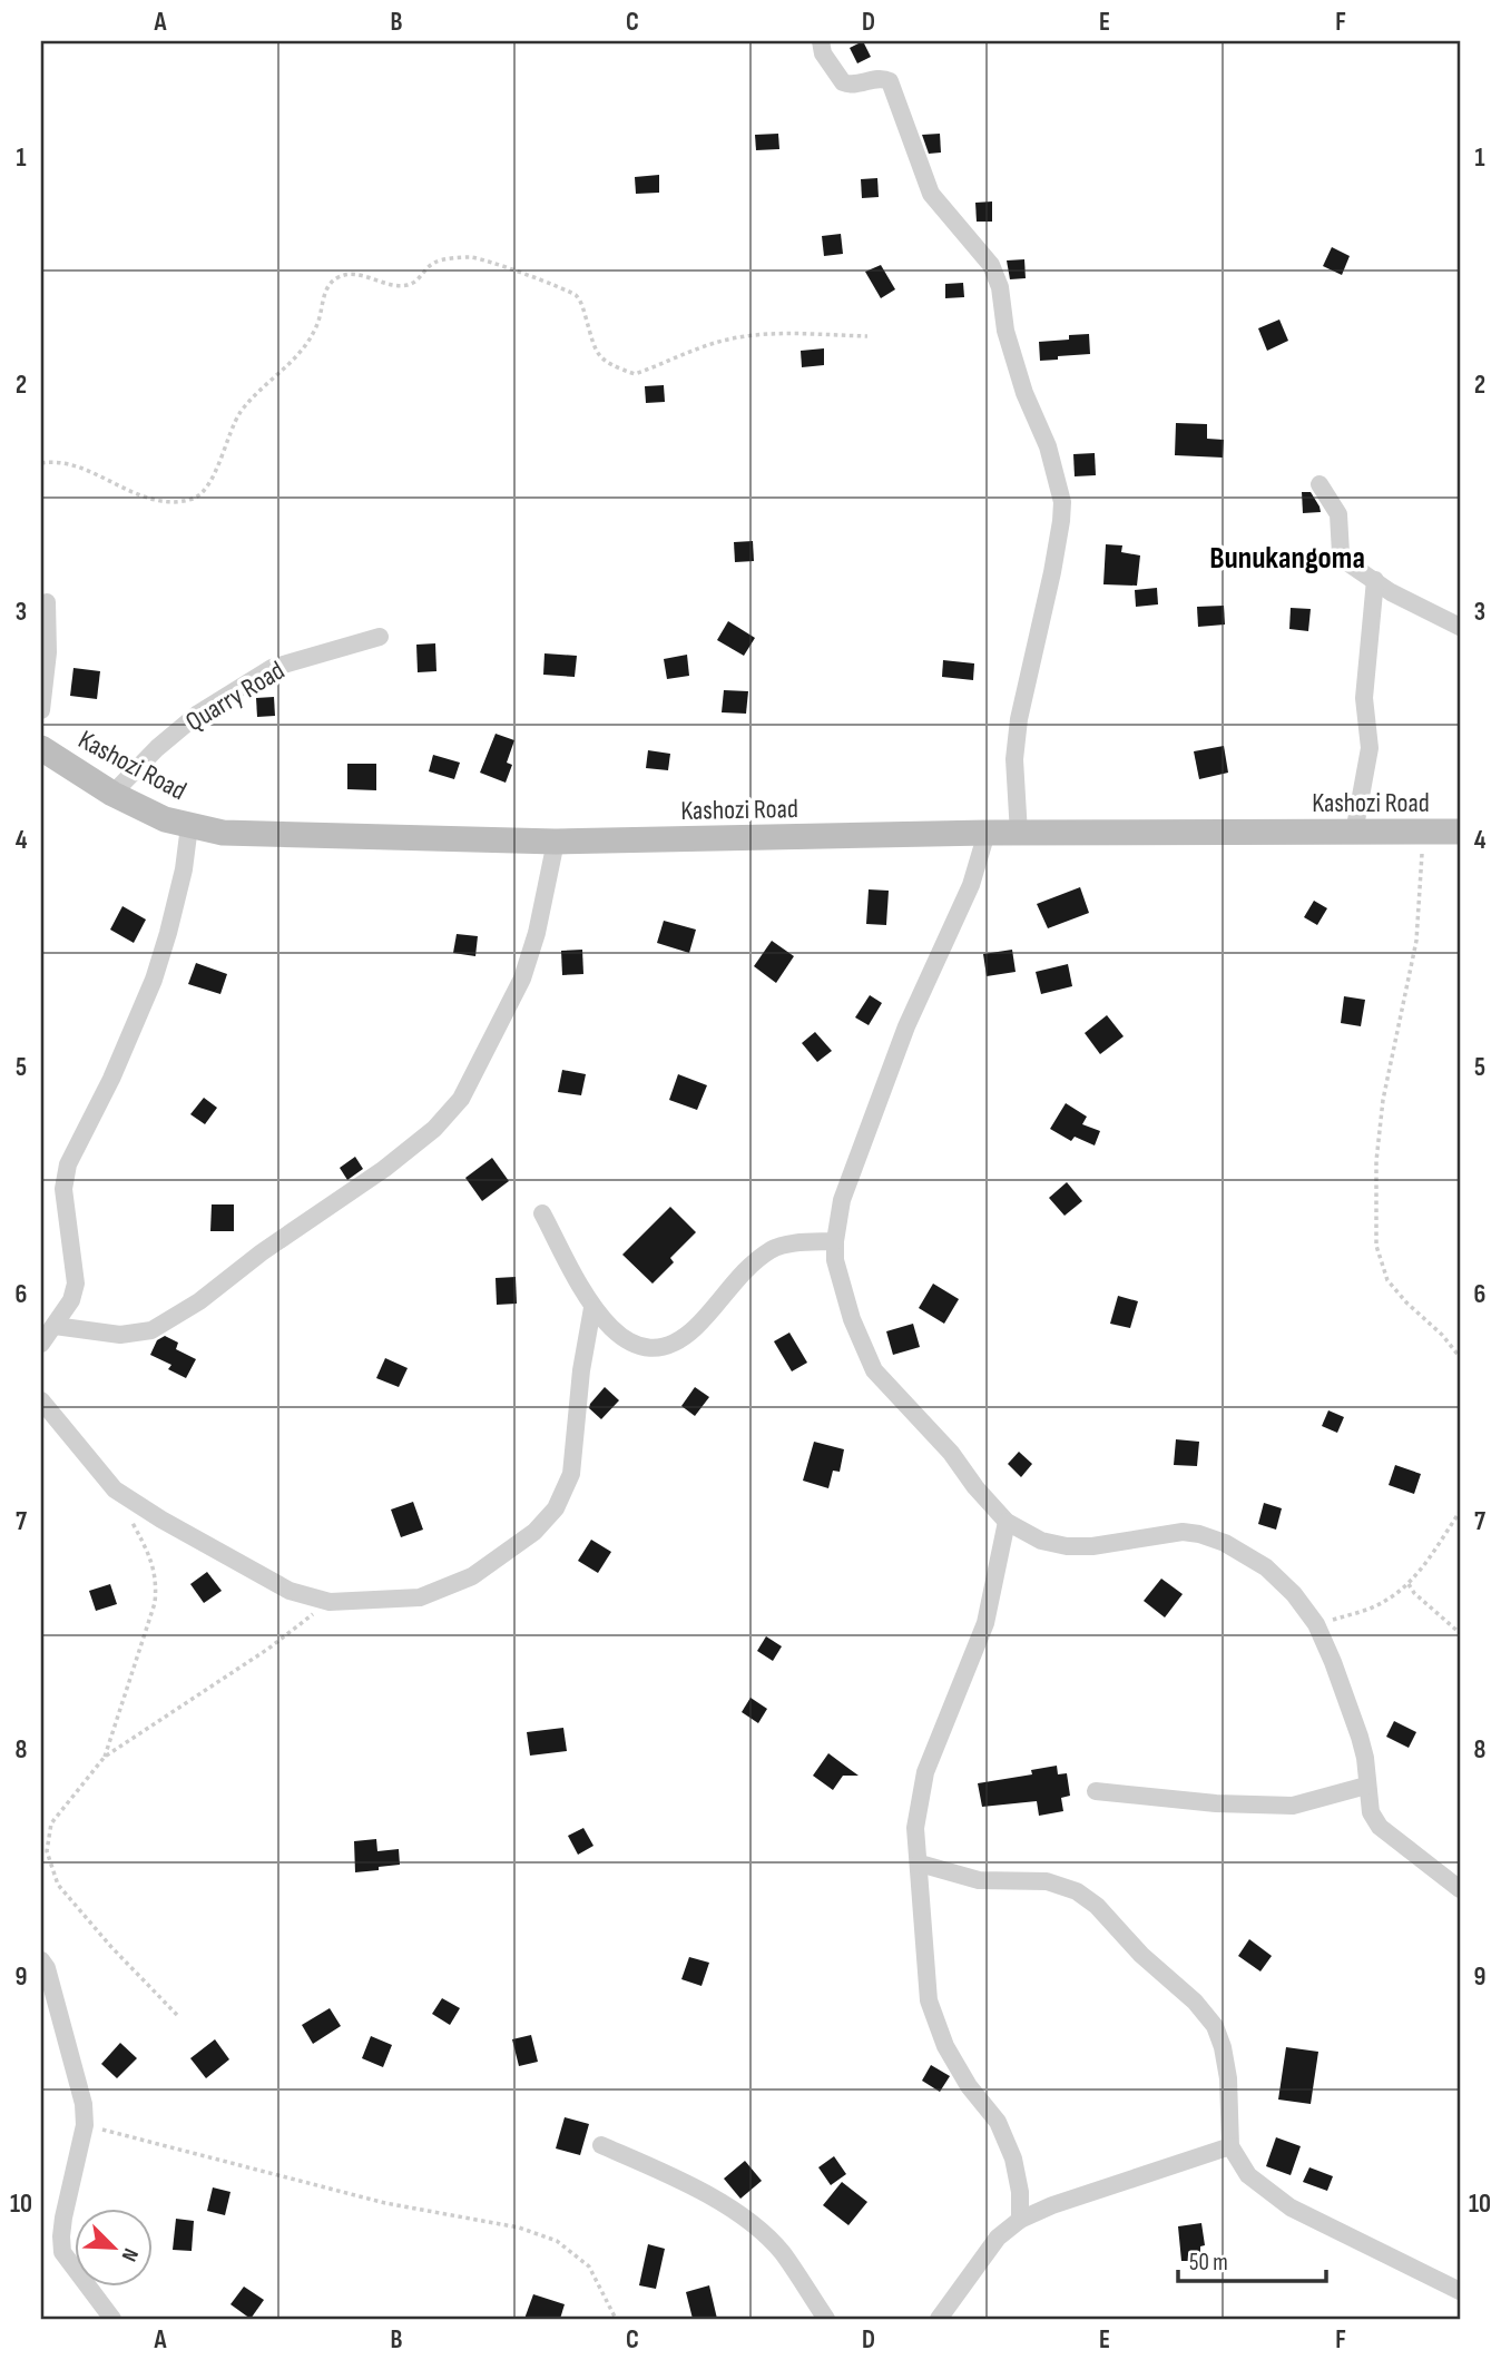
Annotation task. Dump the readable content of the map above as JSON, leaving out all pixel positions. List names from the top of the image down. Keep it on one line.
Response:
{"streets":{"main road":["Kashozi Road"],"street":["Quarry Road"]},"crossings":[["Quarry Road","Kashozi Road"]],"districts":["Bunukangoma"],"scale_bar":"50 m","north":"bottom right","grid":{"columns":["A","B","C","D","E","F"],"rows":["1","2","3","4","5","6","7","8","9","10"]}}
